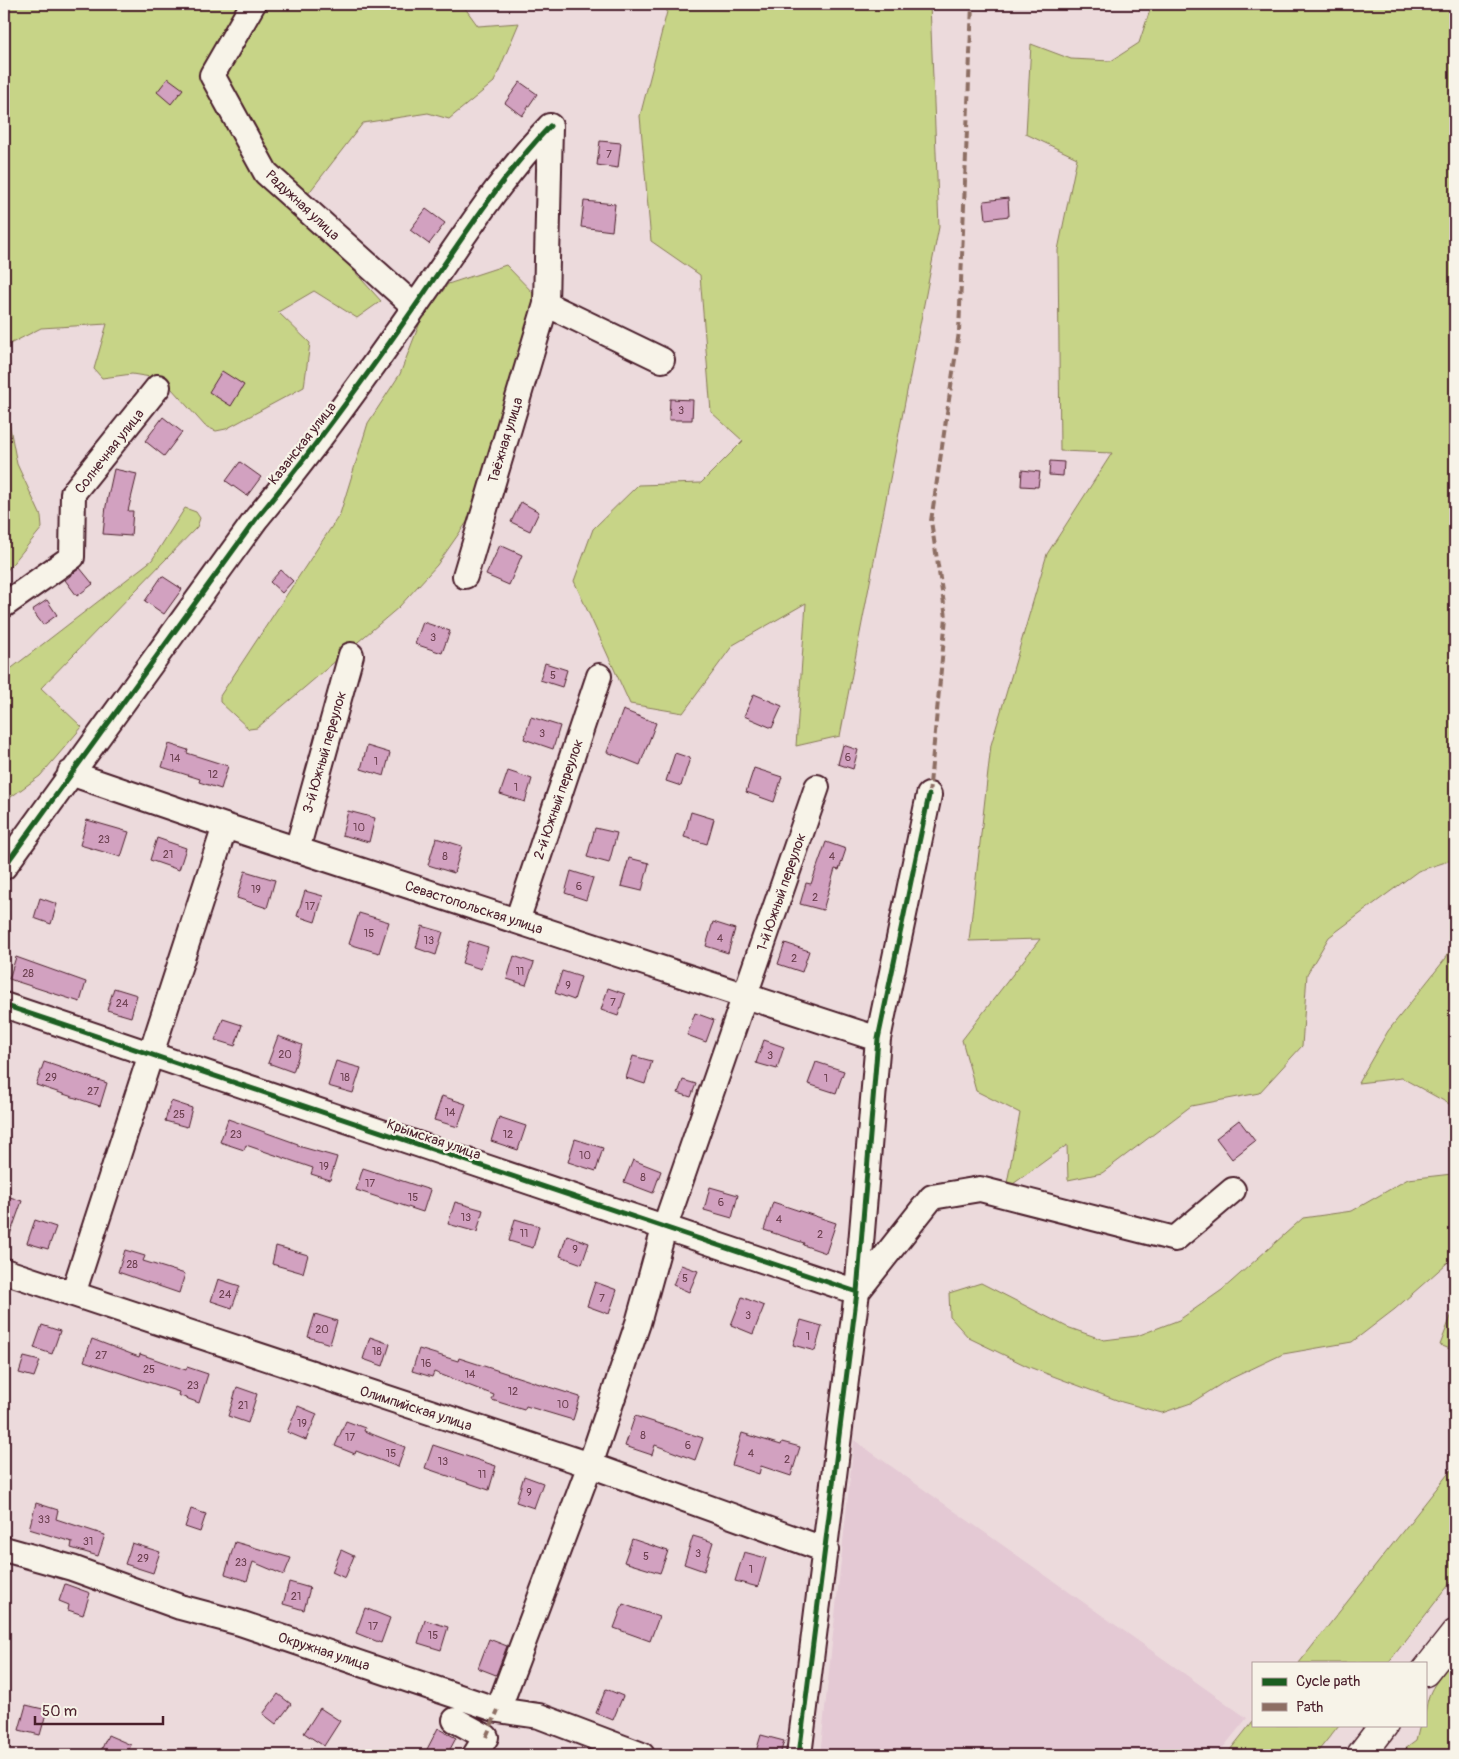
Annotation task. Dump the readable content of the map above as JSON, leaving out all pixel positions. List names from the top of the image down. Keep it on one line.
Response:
{"streets":{"street":["Радужная улица","Таёжная улица","Казанская улица","Солнечная улица","3-й Южный переулок","2-й Южный переулок","1-й Южный переулок","Севастопольская улица","Крымская улица","Олимпийская улица","Окружная улица"]},"crossings":[["Радужная улица","Казанская улица"],["Таёжная улица","Казанская улица"],["Казанская улица","Севастопольская улица"],["3-й Южный переулок","Севастопольская улица"],["2-й Южный переулок","Севастопольская улица"],["1-й Южный переулок","Севастопольская улица"],["1-й Южный переулок","Крымская улица"],["1-й Южный переулок","Олимпийская улица"],["1-й Южный переулок","Окружная улица"]],"house_numbers":["7","3","3","5","3","6","14","1","12","1","10","23","21","8","4","6","19","2","17","15","4","13","2","11","28","9","7","24","20","3","29","18","1","27","14","25","23","12","10","19","8","17","15","6","13","4","11","2","9","28","5","24","7","3","20","1","18","27","16","25","14","23","12","10","21","19","8","17","6","15","4","2","13","11","9","33","31","3","5","29","23","1","21","17","15"],"legend":["Cycle path","Path"],"scale_bar":"50 m"}
